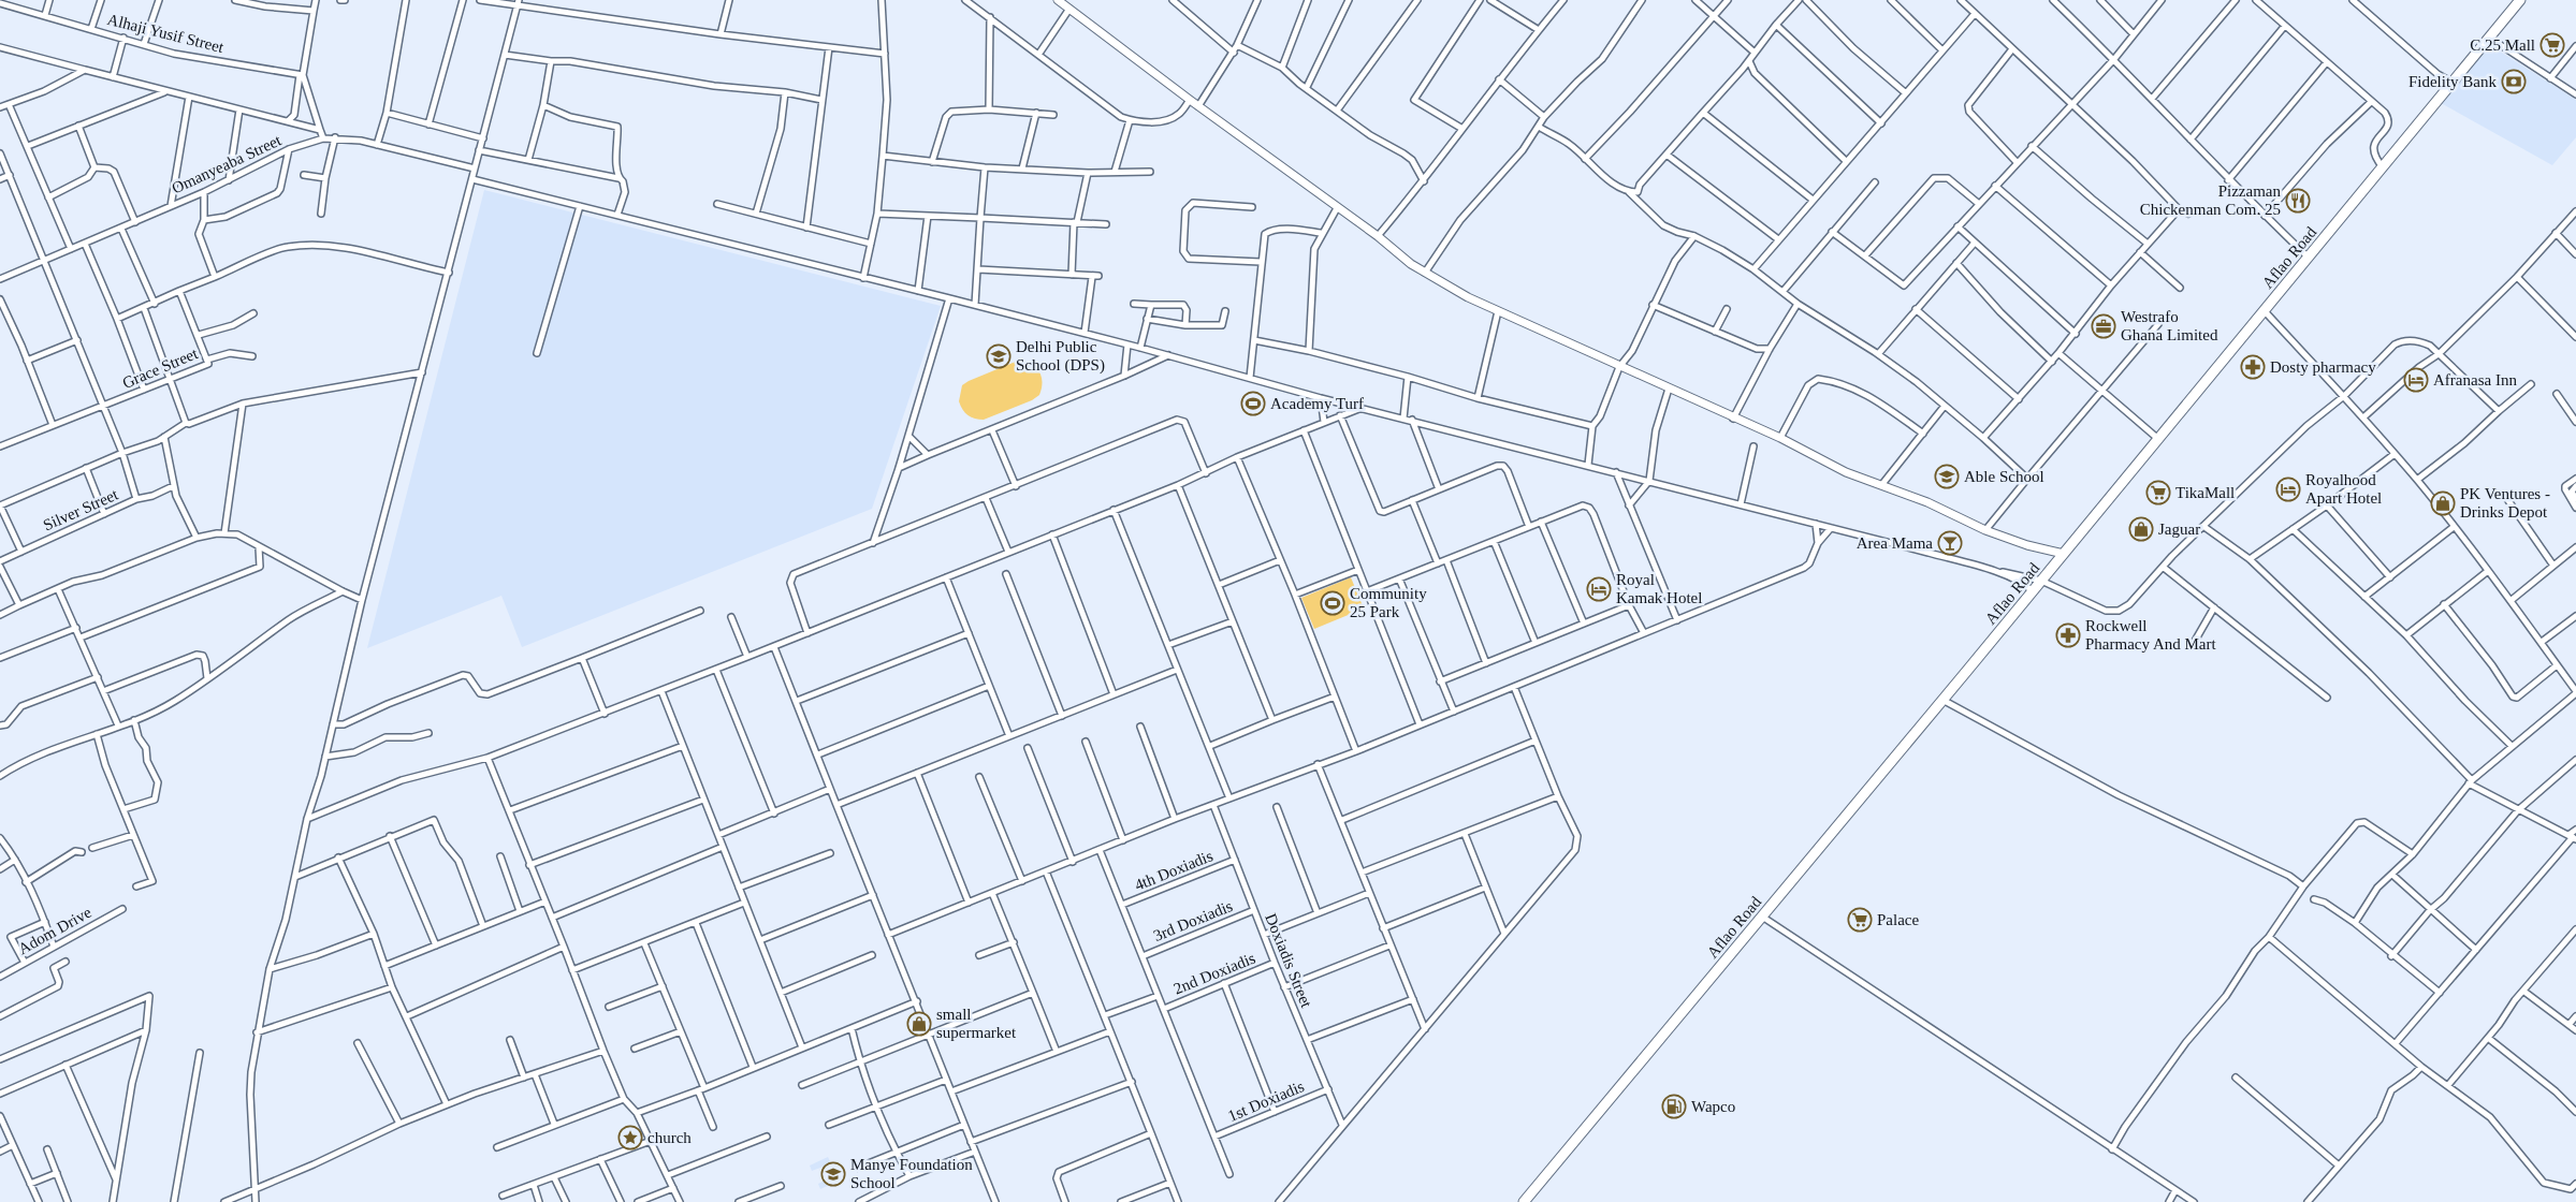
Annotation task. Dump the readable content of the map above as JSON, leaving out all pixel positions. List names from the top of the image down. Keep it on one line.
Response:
{"streets":{"highway":["Aflao Road"],"street":["Alhaji Yusif Street","Omanyeaba Street","Grace Street","Silver Street","4th Doxiadis","3rd Doxiadis","Adom Drive","Doxiadis Street","2nd Doxiadis","1st Doxiadis"]},"crossings":[["4th Doxiadis","Doxiadis Street"],["3rd Doxiadis","Doxiadis Street"],["Doxiadis Street","2nd Doxiadis"],["Doxiadis Street","1st Doxiadis"]],"places":{"supermarket":["C.25 Mall","TikaMall","Palace"],"bank":["Fidelity Bank"],"restaurant":["Pizzaman Chickenman Com. 25"],"office":["Westrafo Ghana Limited"],"school or university":["Delhi Public School (DPS)","Able School","Manye Foundation School"],"pharmacy":["Dosty pharmacy","Rockwell Pharmacy And Mart"],"hotel":["Afranasa Inn","Royalhood Apart Hotel","Royal Kamak Hotel"],"sports":["Academy Turf","Community 25 Park"],"shop":["PK Ventures - Drinks Depot","Jaguar","small supermarket"],"bar":["Area Mama"],"fuel station":["Wapco"],"place":["church"]}}
